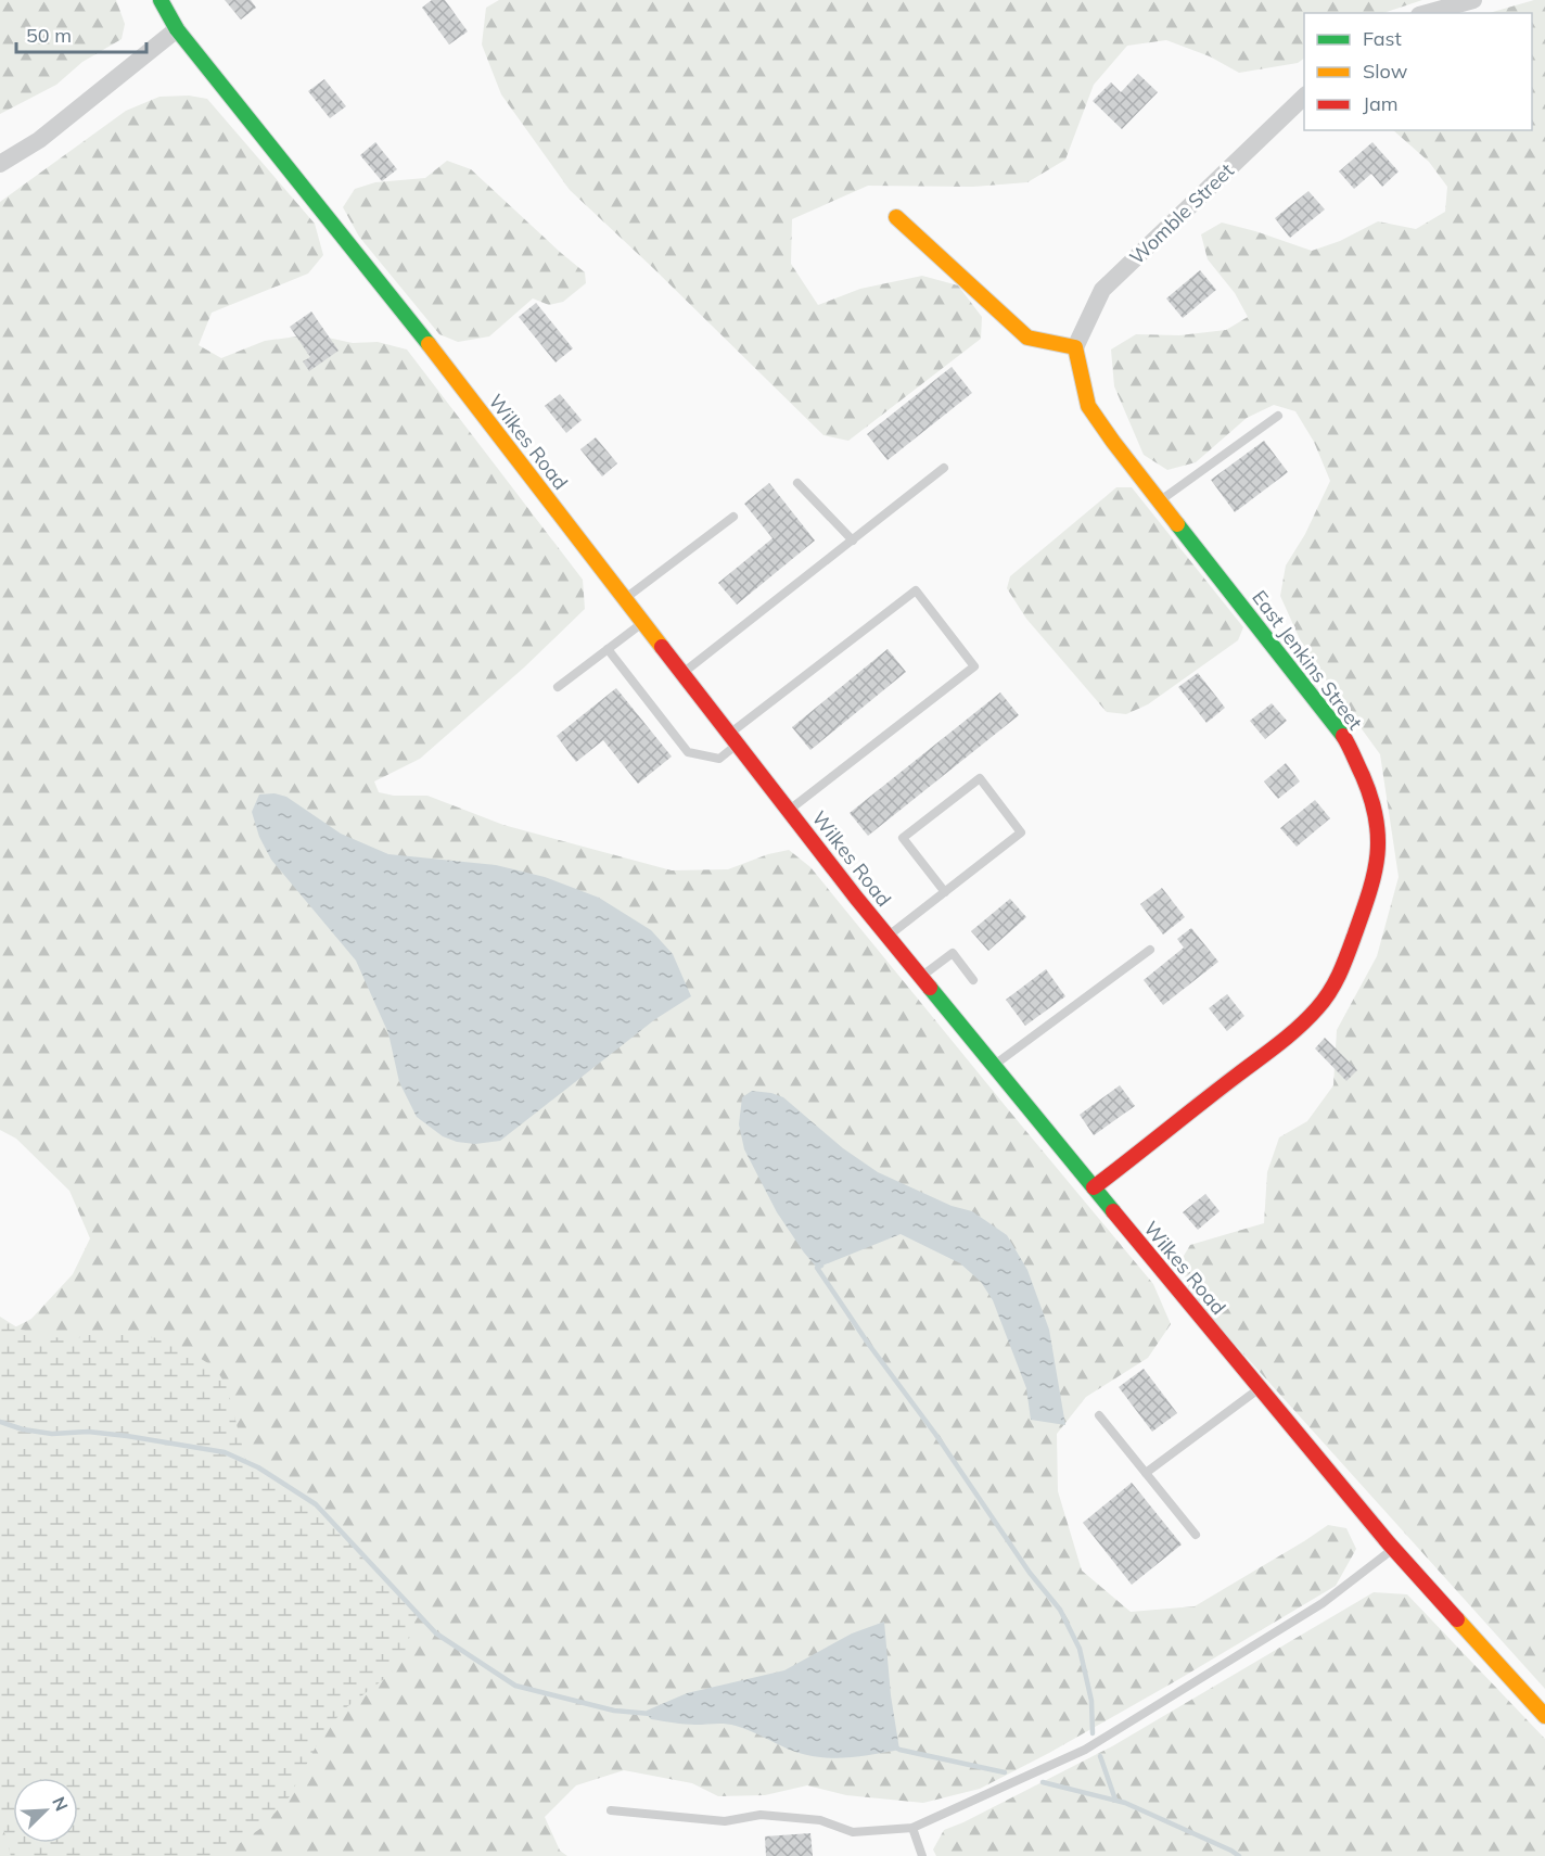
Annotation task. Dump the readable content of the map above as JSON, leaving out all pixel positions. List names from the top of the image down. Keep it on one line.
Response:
{"streets":{"street":["Womble Street","Wilkes Road","East Jenkins Street"]},"crossings":[["Womble Street","East Jenkins Street"],["Wilkes Road","East Jenkins Street"]],"legend":["Fast","Slow","Jam"],"scale_bar":"50 m","north":"top right"}
